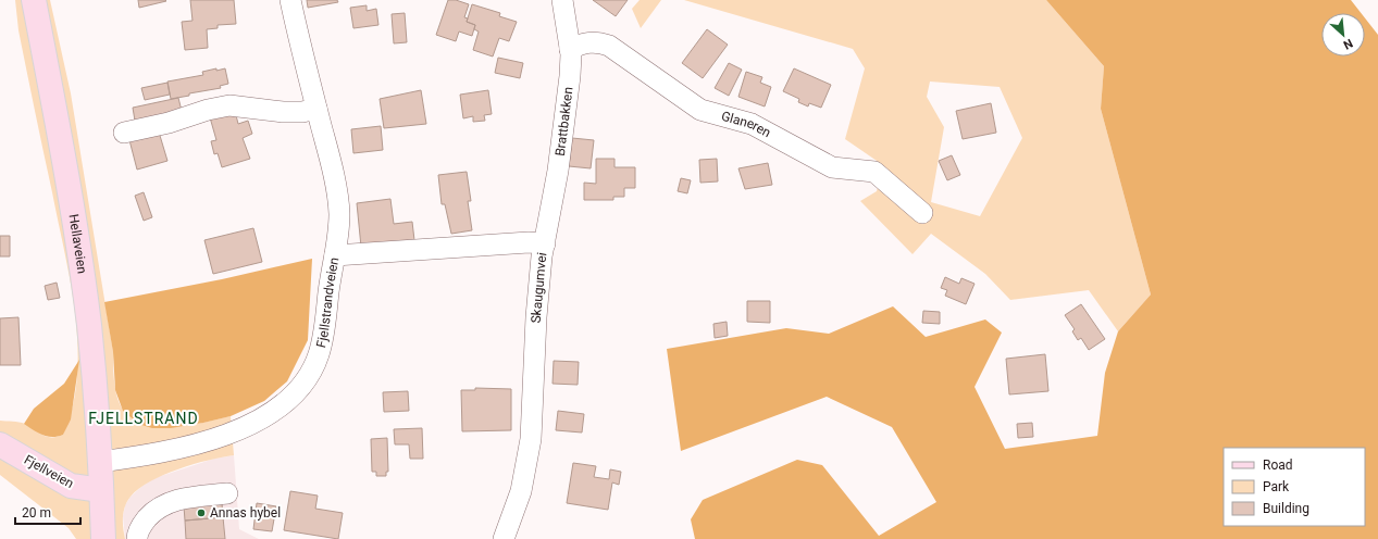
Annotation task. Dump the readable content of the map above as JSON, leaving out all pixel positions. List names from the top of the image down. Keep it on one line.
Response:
{"streets":{"main road":["Hellaveien","Fjellveien"],"street":["Brattbakken","Glaneren","Skaugumvei","Fjellstrandveien"]},"crossings":[["Brattbakken","Glaneren"],["Brattbakken","Skaugumvei"],["Hellaveien","Fjellstrandveien"],["Hellaveien","Fjellveien"],["Skaugumvei","Fjellstrandveien"]],"districts":["FJELLSTRAND"],"places":["Annas hybel"],"legend":["Road","Park","Building"],"scale_bar":"20 m","north":"bottom right"}
